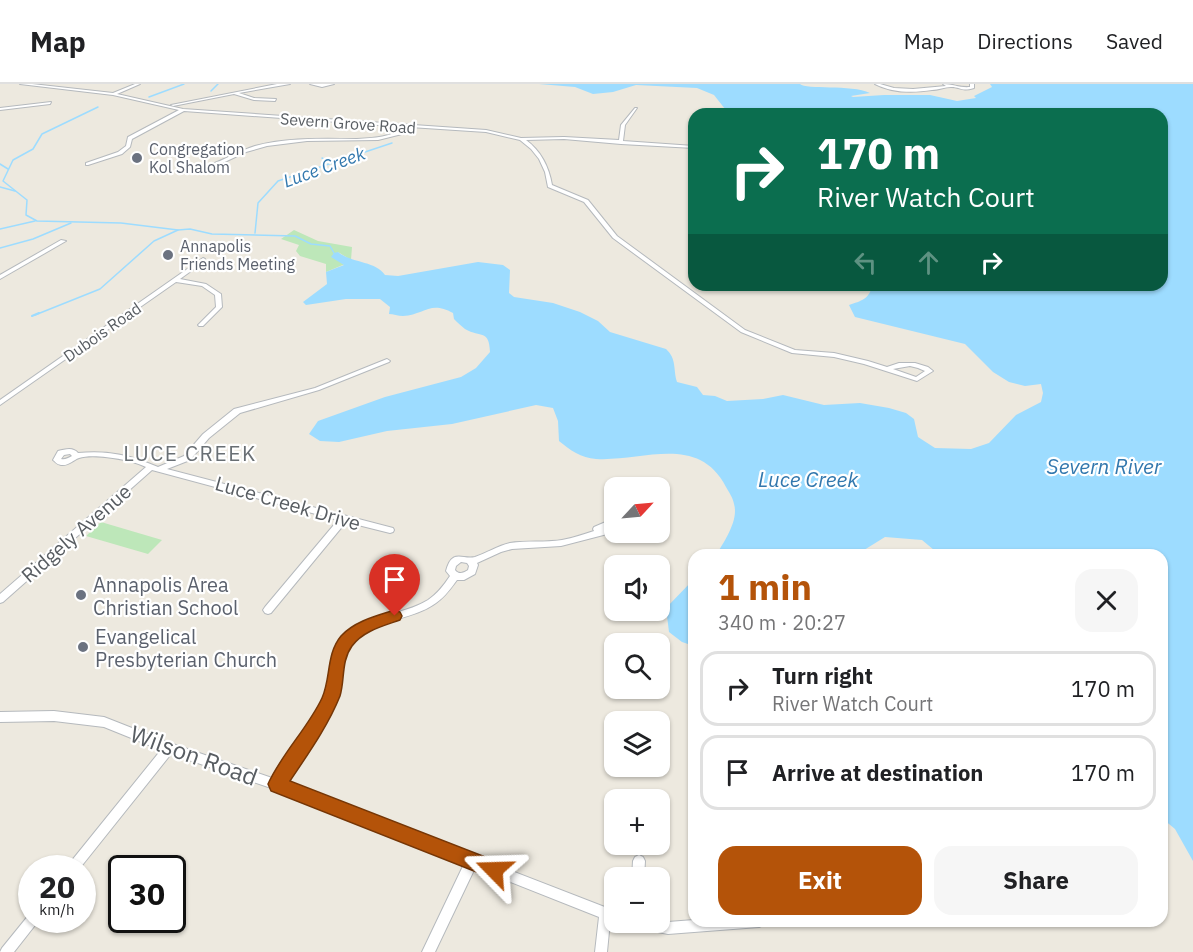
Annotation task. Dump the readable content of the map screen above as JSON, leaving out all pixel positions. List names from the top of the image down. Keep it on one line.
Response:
{"streets":{"street":["Severn Grove Road","Dubois Road","Luce Creek Drive","Ridgely Avenue","Wilson Road"]},"crossings":[["Luce Creek Drive","Ridgely Avenue"]],"districts":["LUCE CREEK"],"water":["Luce Creek","Severn River"],"places":["Congregation Kol Shalom","Annapolis Friends Meeting","Annapolis Area Christian School","Evangelical Presbyterian Church"],"north":"top right","page":{"header":"Map","nav":["Map","Directions","Saved"],"turn":["170 m","River Watch Court"],"map_buttons":["+","−"],"heading":["1 min","340 m · 20:27"],"list":[{"name":"Turn right","note":"River Watch Court","value":"170 m"},{"name":"Arrive at destination","value":"170 m"}],"buttons":["Exit","Share"],"speed":"20 km/h","limit":"30"}}
